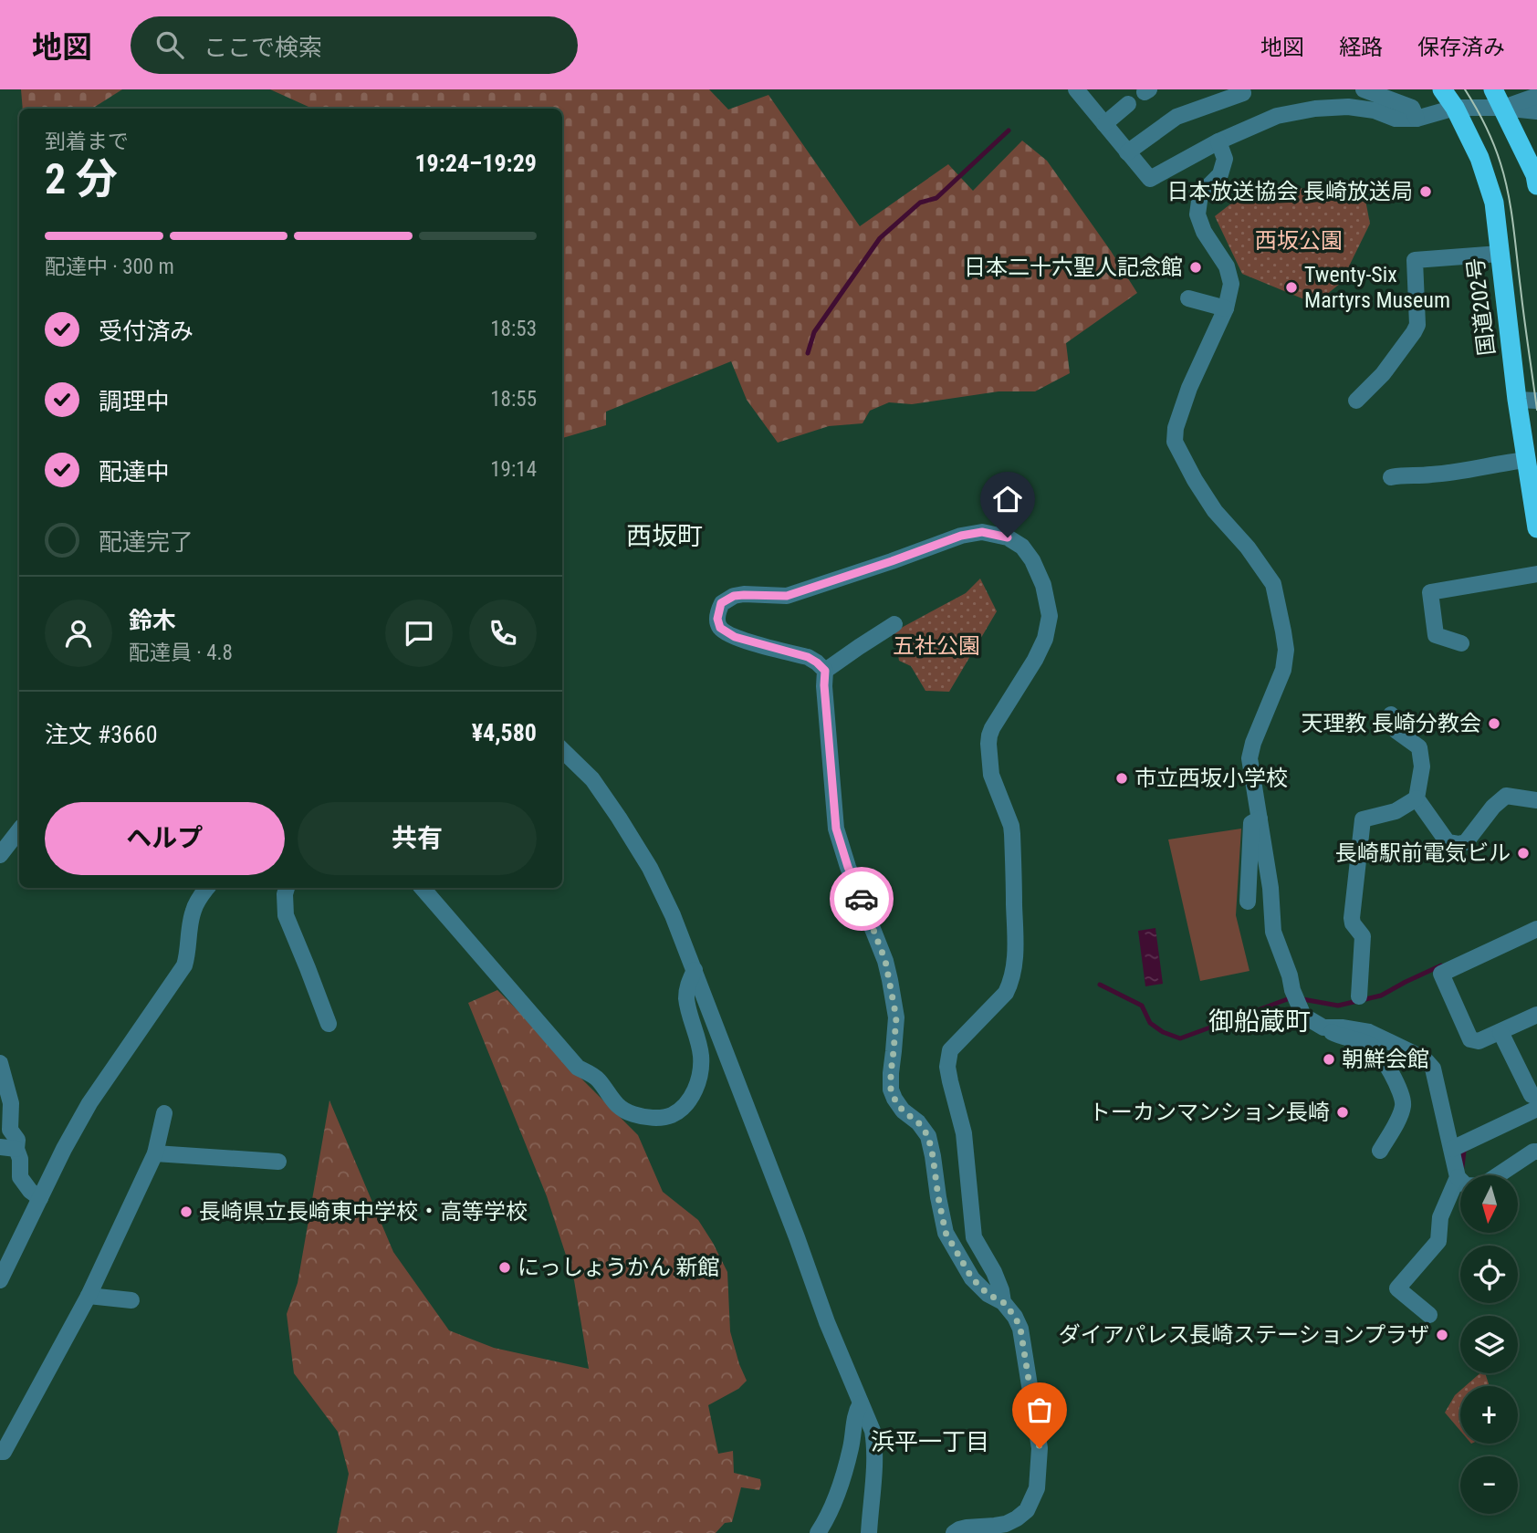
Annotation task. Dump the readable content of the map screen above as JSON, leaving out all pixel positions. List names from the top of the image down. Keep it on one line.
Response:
{"streets":{"highway":["国道202号"]},"districts":["西坂町","御船蔵町","浜平一丁目"],"parks":["西坂公園","五社公園"],"places":["日本放送協会 長崎放送局","日本二十六聖人記念館","Twenty-Six Martyrs Museum","天理教 長崎分教会","市立西坂小学校","長崎駅前電気ビル","朝鮮会館","トーカンマンション長崎","長崎県立長崎東中学校・高等学校","にっしょうかん 新館","ダイアパレス長崎ステーションプラザ"],"north":"bottom","page":{"header":"地図","search":"ここで検索","nav":["地図","経路","保存済み"],"heading":["2 分","到着まで","19:24–19:29"],"panel":["鈴木","配達員 · 4.8","注文 #3660","¥4,580"],"bar":"配達中 · 300 m","list":[["受付済み","18:53"],["調理中","18:55"],["配達中","19:14"],"配達完了"],"buttons":["ヘルプ","共有"],"map_buttons":["+","−"]}}
